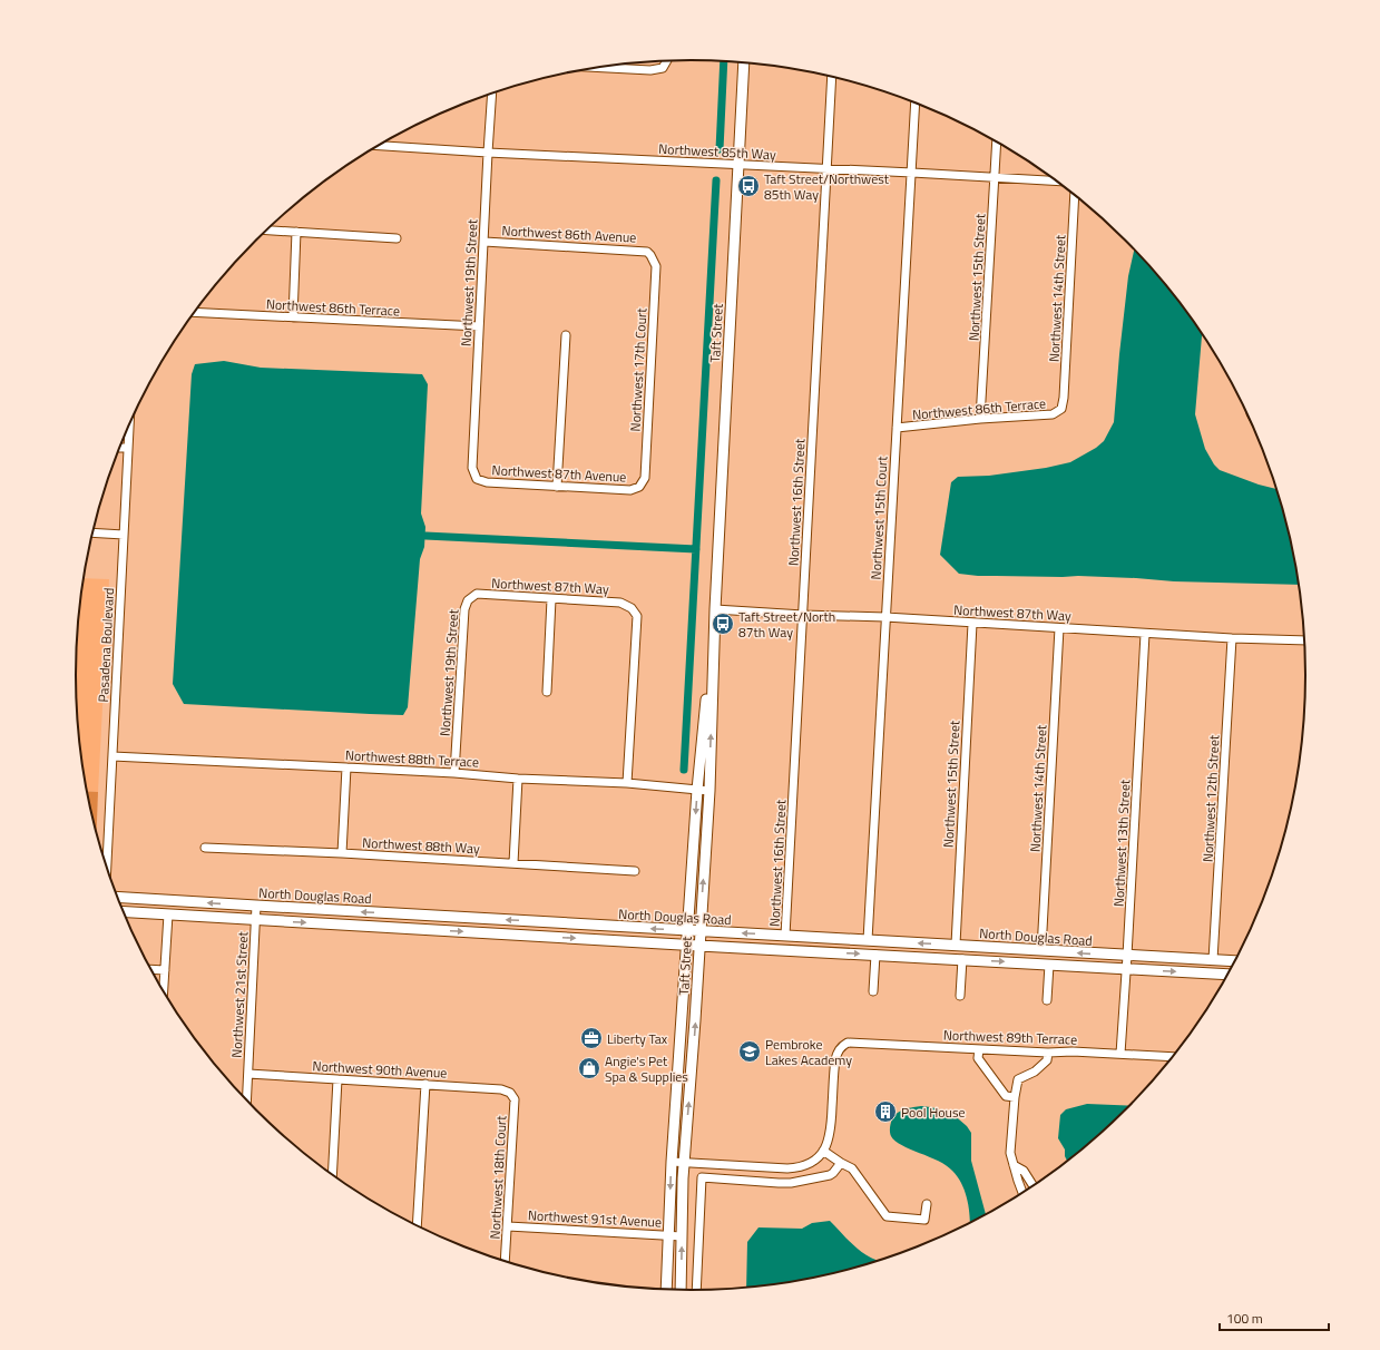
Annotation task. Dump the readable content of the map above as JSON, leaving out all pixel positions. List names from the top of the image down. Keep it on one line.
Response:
{"streets":{"main road":["Taft Street","North Douglas Road"],"street":["Northwest 85th Way","Northwest 86th Avenue","Northwest 15th Street","Northwest 19th Street","Northwest 14th Street","Northwest 86th Terrace","Northwest 17th Court","Northwest 87th Avenue","Northwest 16th Street","Northwest 15th Court","Northwest 87th Way","Pasadena Boulevard","Northwest 88th Terrace","Northwest 12th Street","Northwest 13th Street","Northwest 88th Way","Northwest 21st Street","Northwest 89th Terrace","Northwest 90th Avenue","Northwest 18th Court","Northwest 91st Avenue"]},"crossings":[["Northwest 85th Way","Northwest 15th Street"],["Northwest 85th Way","Northwest 19th Street"],["Northwest 85th Way","Taft Street"],["Northwest 85th Way","Northwest 16th Street"],["Northwest 85th Way","Northwest 15th Court"],["Northwest 86th Avenue","Northwest 19th Street"],["Northwest 86th Avenue","Northwest 17th Court"],["Northwest 15th Street","Northwest 86th Terrace"],["Northwest 15th Street","Northwest 87th Way"],["Northwest 15th Street","North Douglas Road"],["Northwest 19th Street","Northwest 86th Terrace"],["Northwest 19th Street","Northwest 87th Avenue"],["Northwest 19th Street","Northwest 87th Way"],["Northwest 19th Street","Northwest 88th Terrace"],["Northwest 14th Street","Northwest 86th Terrace"],["Northwest 14th Street","Northwest 87th Way"],["Northwest 14th Street","North Douglas Road"],["Northwest 86th Terrace","Northwest 15th Court"],["Taft Street","Northwest 87th Way"],["Taft Street","Northwest 88th Terrace"],["Taft Street","North Douglas Road"],["Taft Street","Northwest 91st Avenue"],["Northwest 17th Court","Northwest 87th Avenue"],["Northwest 16th Street","Northwest 87th Way"],["Northwest 16th Street","North Douglas Road"],["Northwest 15th Court","Northwest 87th Way"],["Northwest 15th Court","North Douglas Road"],["Northwest 87th Way","Northwest 88th Terrace"],["Northwest 87th Way","Northwest 12th Street"],["Northwest 87th Way","Northwest 13th Street"],["Pasadena Boulevard","Northwest 88th Terrace"],["Northwest 12th Street","North Douglas Road"],["Northwest 13th Street","North Douglas Road"],["Northwest 13th Street","Northwest 89th Terrace"],["North Douglas Road","Northwest 21st Street"],["Northwest 21st Street","Northwest 90th Avenue"],["Northwest 90th Avenue","Northwest 18th Court"],["Northwest 18th Court","Northwest 91st Avenue"]],"places":{"bus stop":["Taft Street/Northwest 85th Way","Taft Street/North 87th Way"],"office":["Liberty Tax"],"school or university":["Pembroke Lakes Academy"],"shop":["Angie's Pet Spa & Supplies"],"building":["Pool House"]},"scale_bar":"100 m"}
